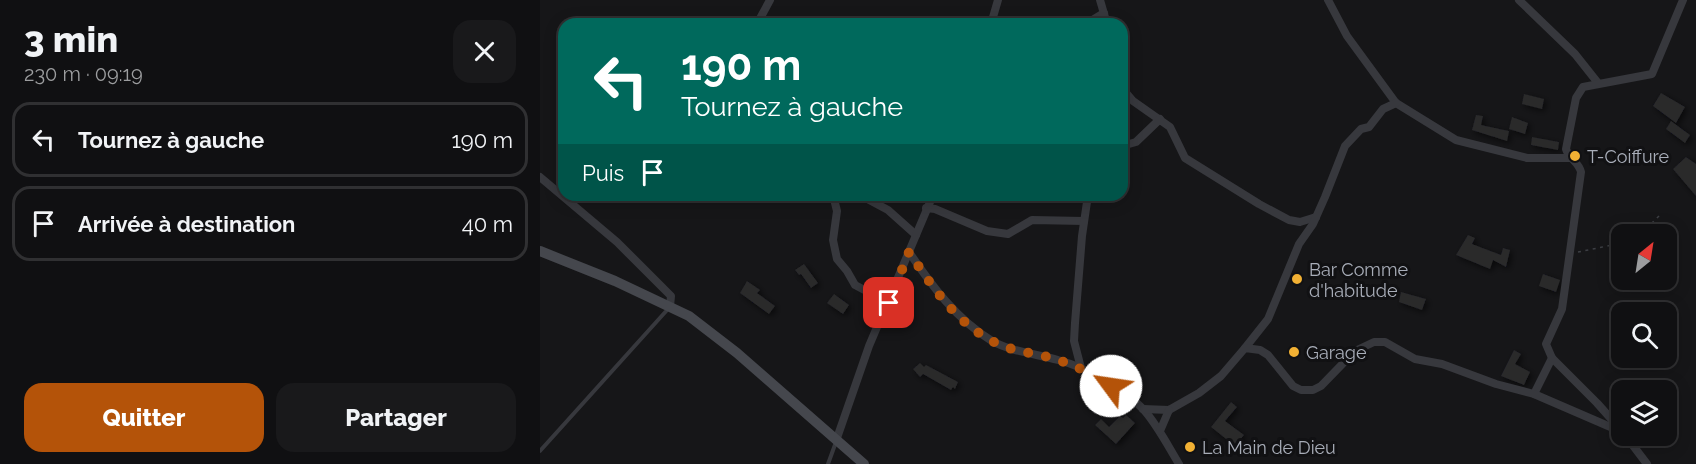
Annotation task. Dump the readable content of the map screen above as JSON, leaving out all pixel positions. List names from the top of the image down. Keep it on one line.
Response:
{"places":["T-Coiffure","Bar Comme d'habitude","Garage","La Main de Dieu"],"north":"top right","page":{"heading":["3 min","230 m · 09:19"],"turn":["190 m","Tournez à gauche"],"list":[{"name":"Tournez à gauche","value":"190 m"},{"name":"Arrivée à destination","value":"40 m"}],"then":"Puis","buttons":["Quitter","Partager"]}}
